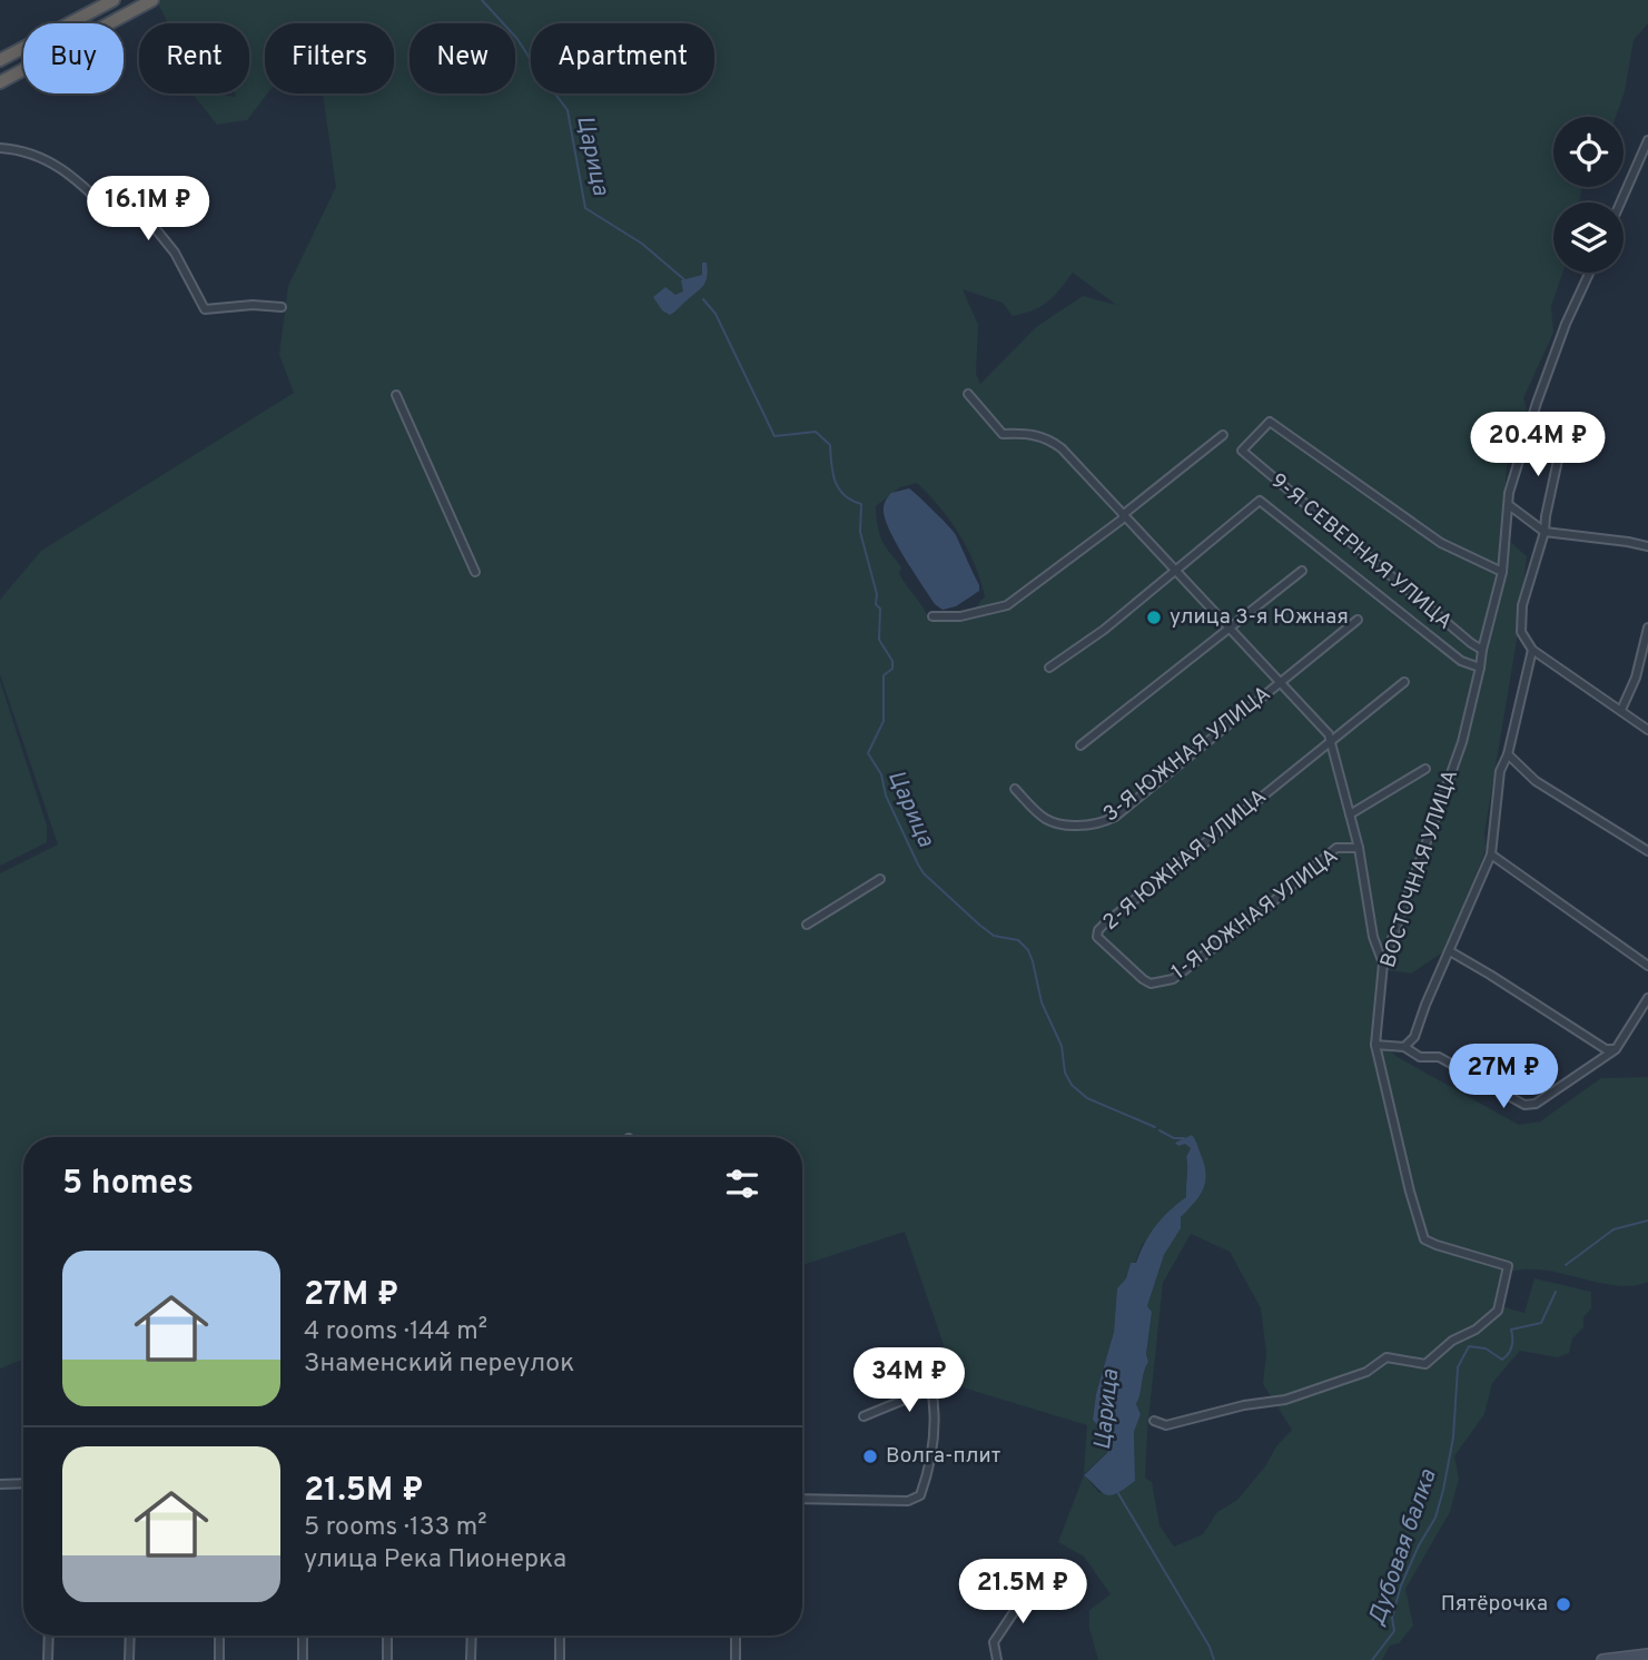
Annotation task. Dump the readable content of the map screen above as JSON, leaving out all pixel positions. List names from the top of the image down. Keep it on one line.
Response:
{"streets":{"street":["9-Я СЕВЕРНАЯ УЛИЦА","3-Я ЮЖНАЯ УЛИЦА","2-Я ЮЖНАЯ УЛИЦА","ВОСТОЧНАЯ УЛИЦА","1-Я ЮЖНАЯ УЛИЦА"]},"crossings":[["9-Я СЕВЕРНАЯ УЛИЦА","ВОСТОЧНАЯ УЛИЦА"],["2-Я ЮЖНАЯ УЛИЦА","1-Я ЮЖНАЯ УЛИЦА"]],"water":["Царица","Дубовая балка"],"places":["улица 3-я Южная","Волга-плит","Пятёрочка"],"page":{"chip":["Buy","Rent","Filters","New","Apartment"],"price":["16.1M ₽","20.4M ₽","27M ₽","34M ₽","21.5M ₽"],"heading":"5 homes","list":[{"name":"27M ₽","note":"4 rooms · 144 m² · Знаменский переулок"},{"name":"21.5M ₽","note":"5 rooms · 133 m² · улица Река Пионерка"}]}}
